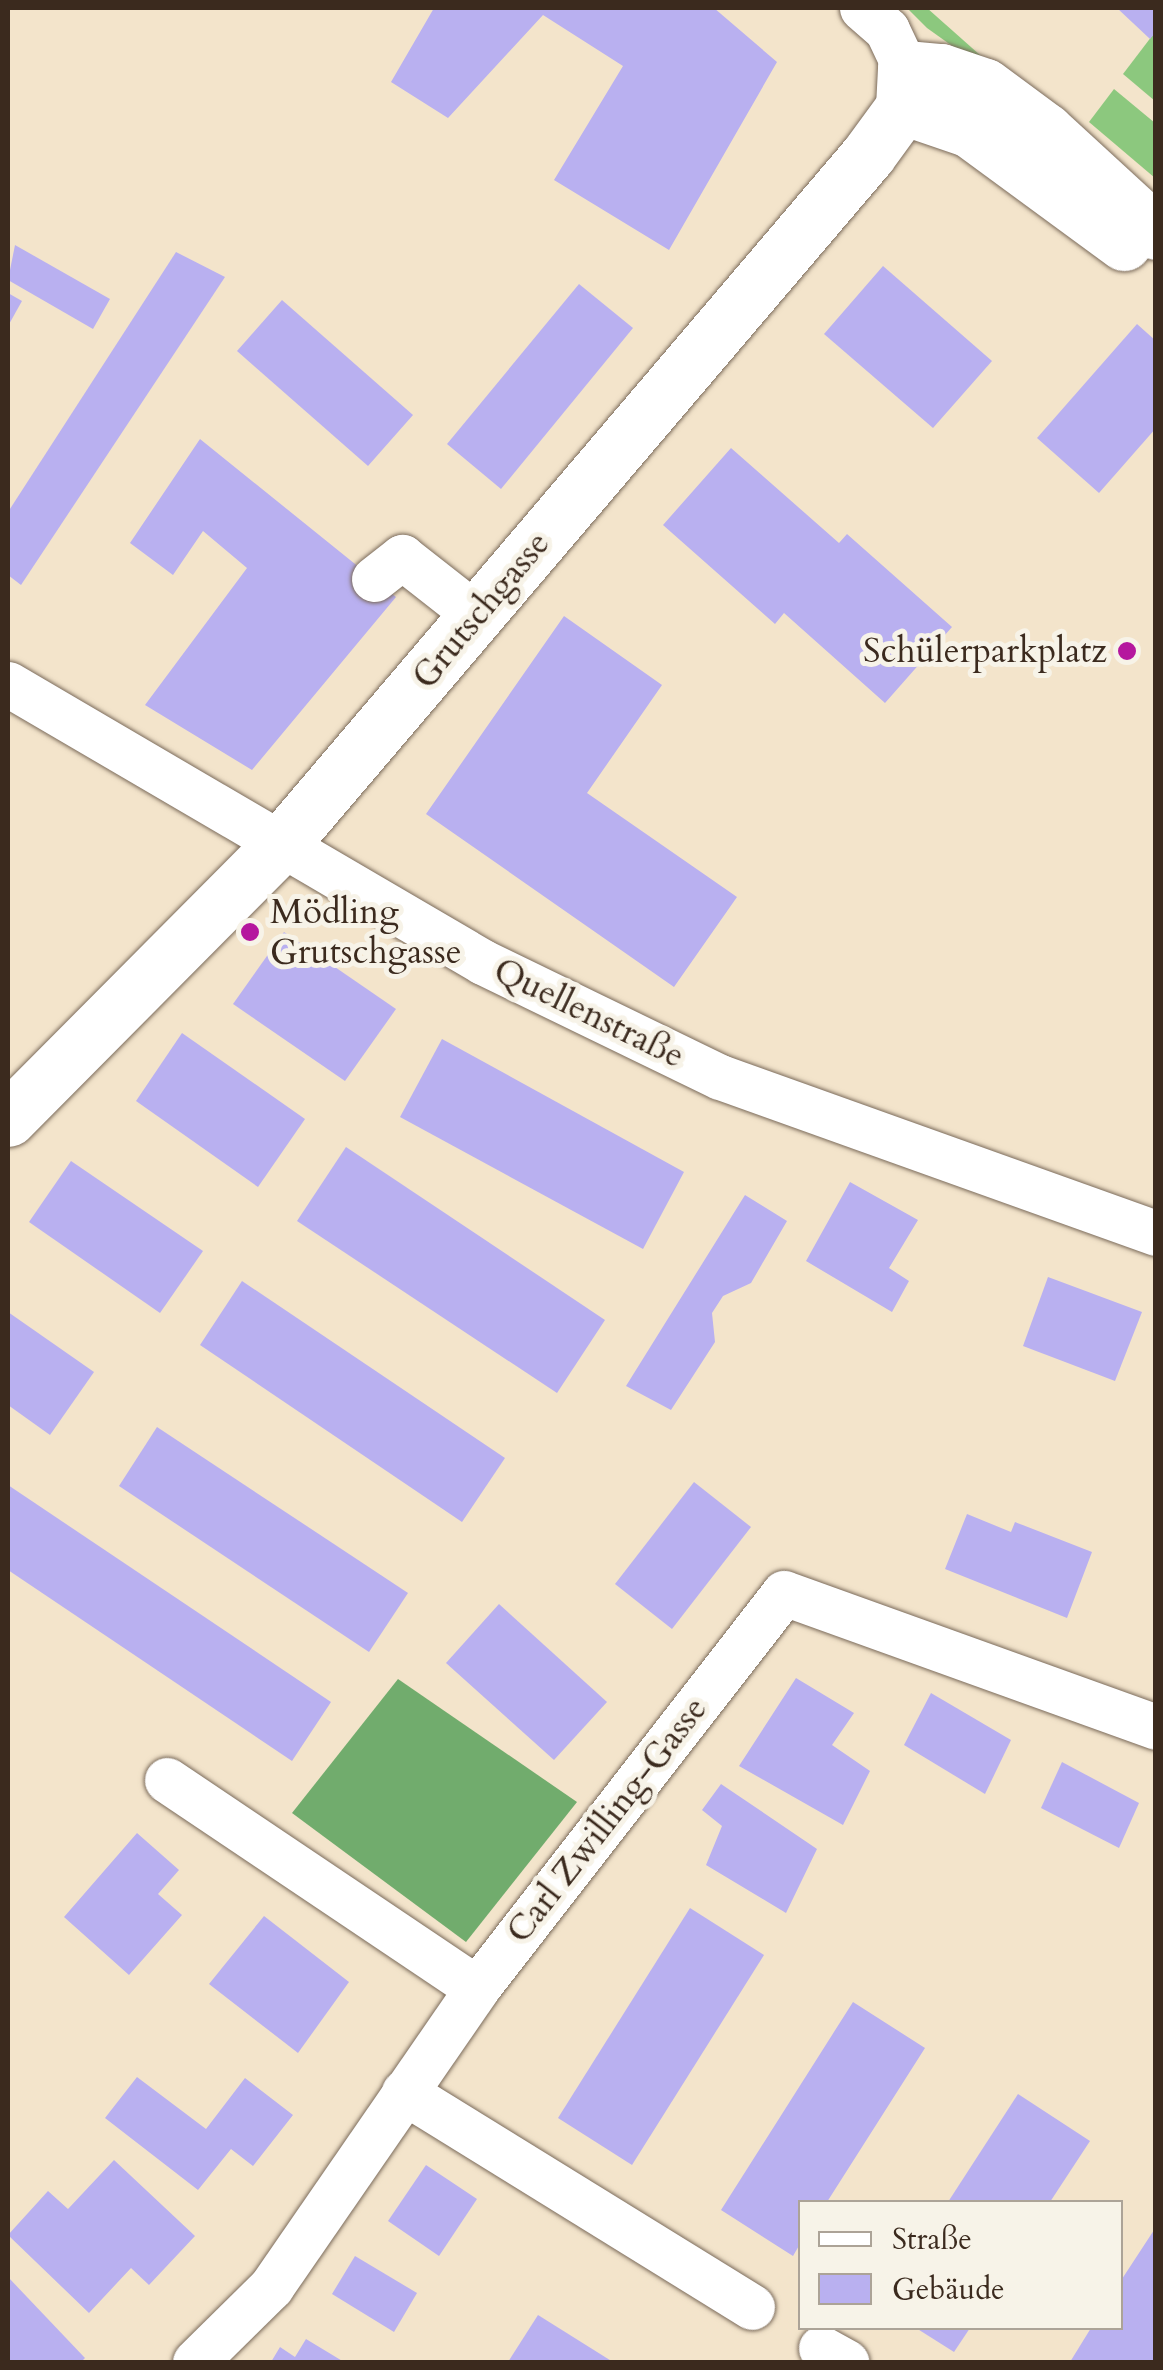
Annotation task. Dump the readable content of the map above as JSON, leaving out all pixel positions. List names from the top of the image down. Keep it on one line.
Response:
{"streets":{"main road":["Grutschgasse"],"street":["Quellenstraße","Carl Zwilling-Gasse"]},"crossings":[["Grutschgasse","Quellenstraße"]],"places":["Schülerparkplatz","Mödling Grutschgasse"],"legend":["Straße","Gebäude"]}
